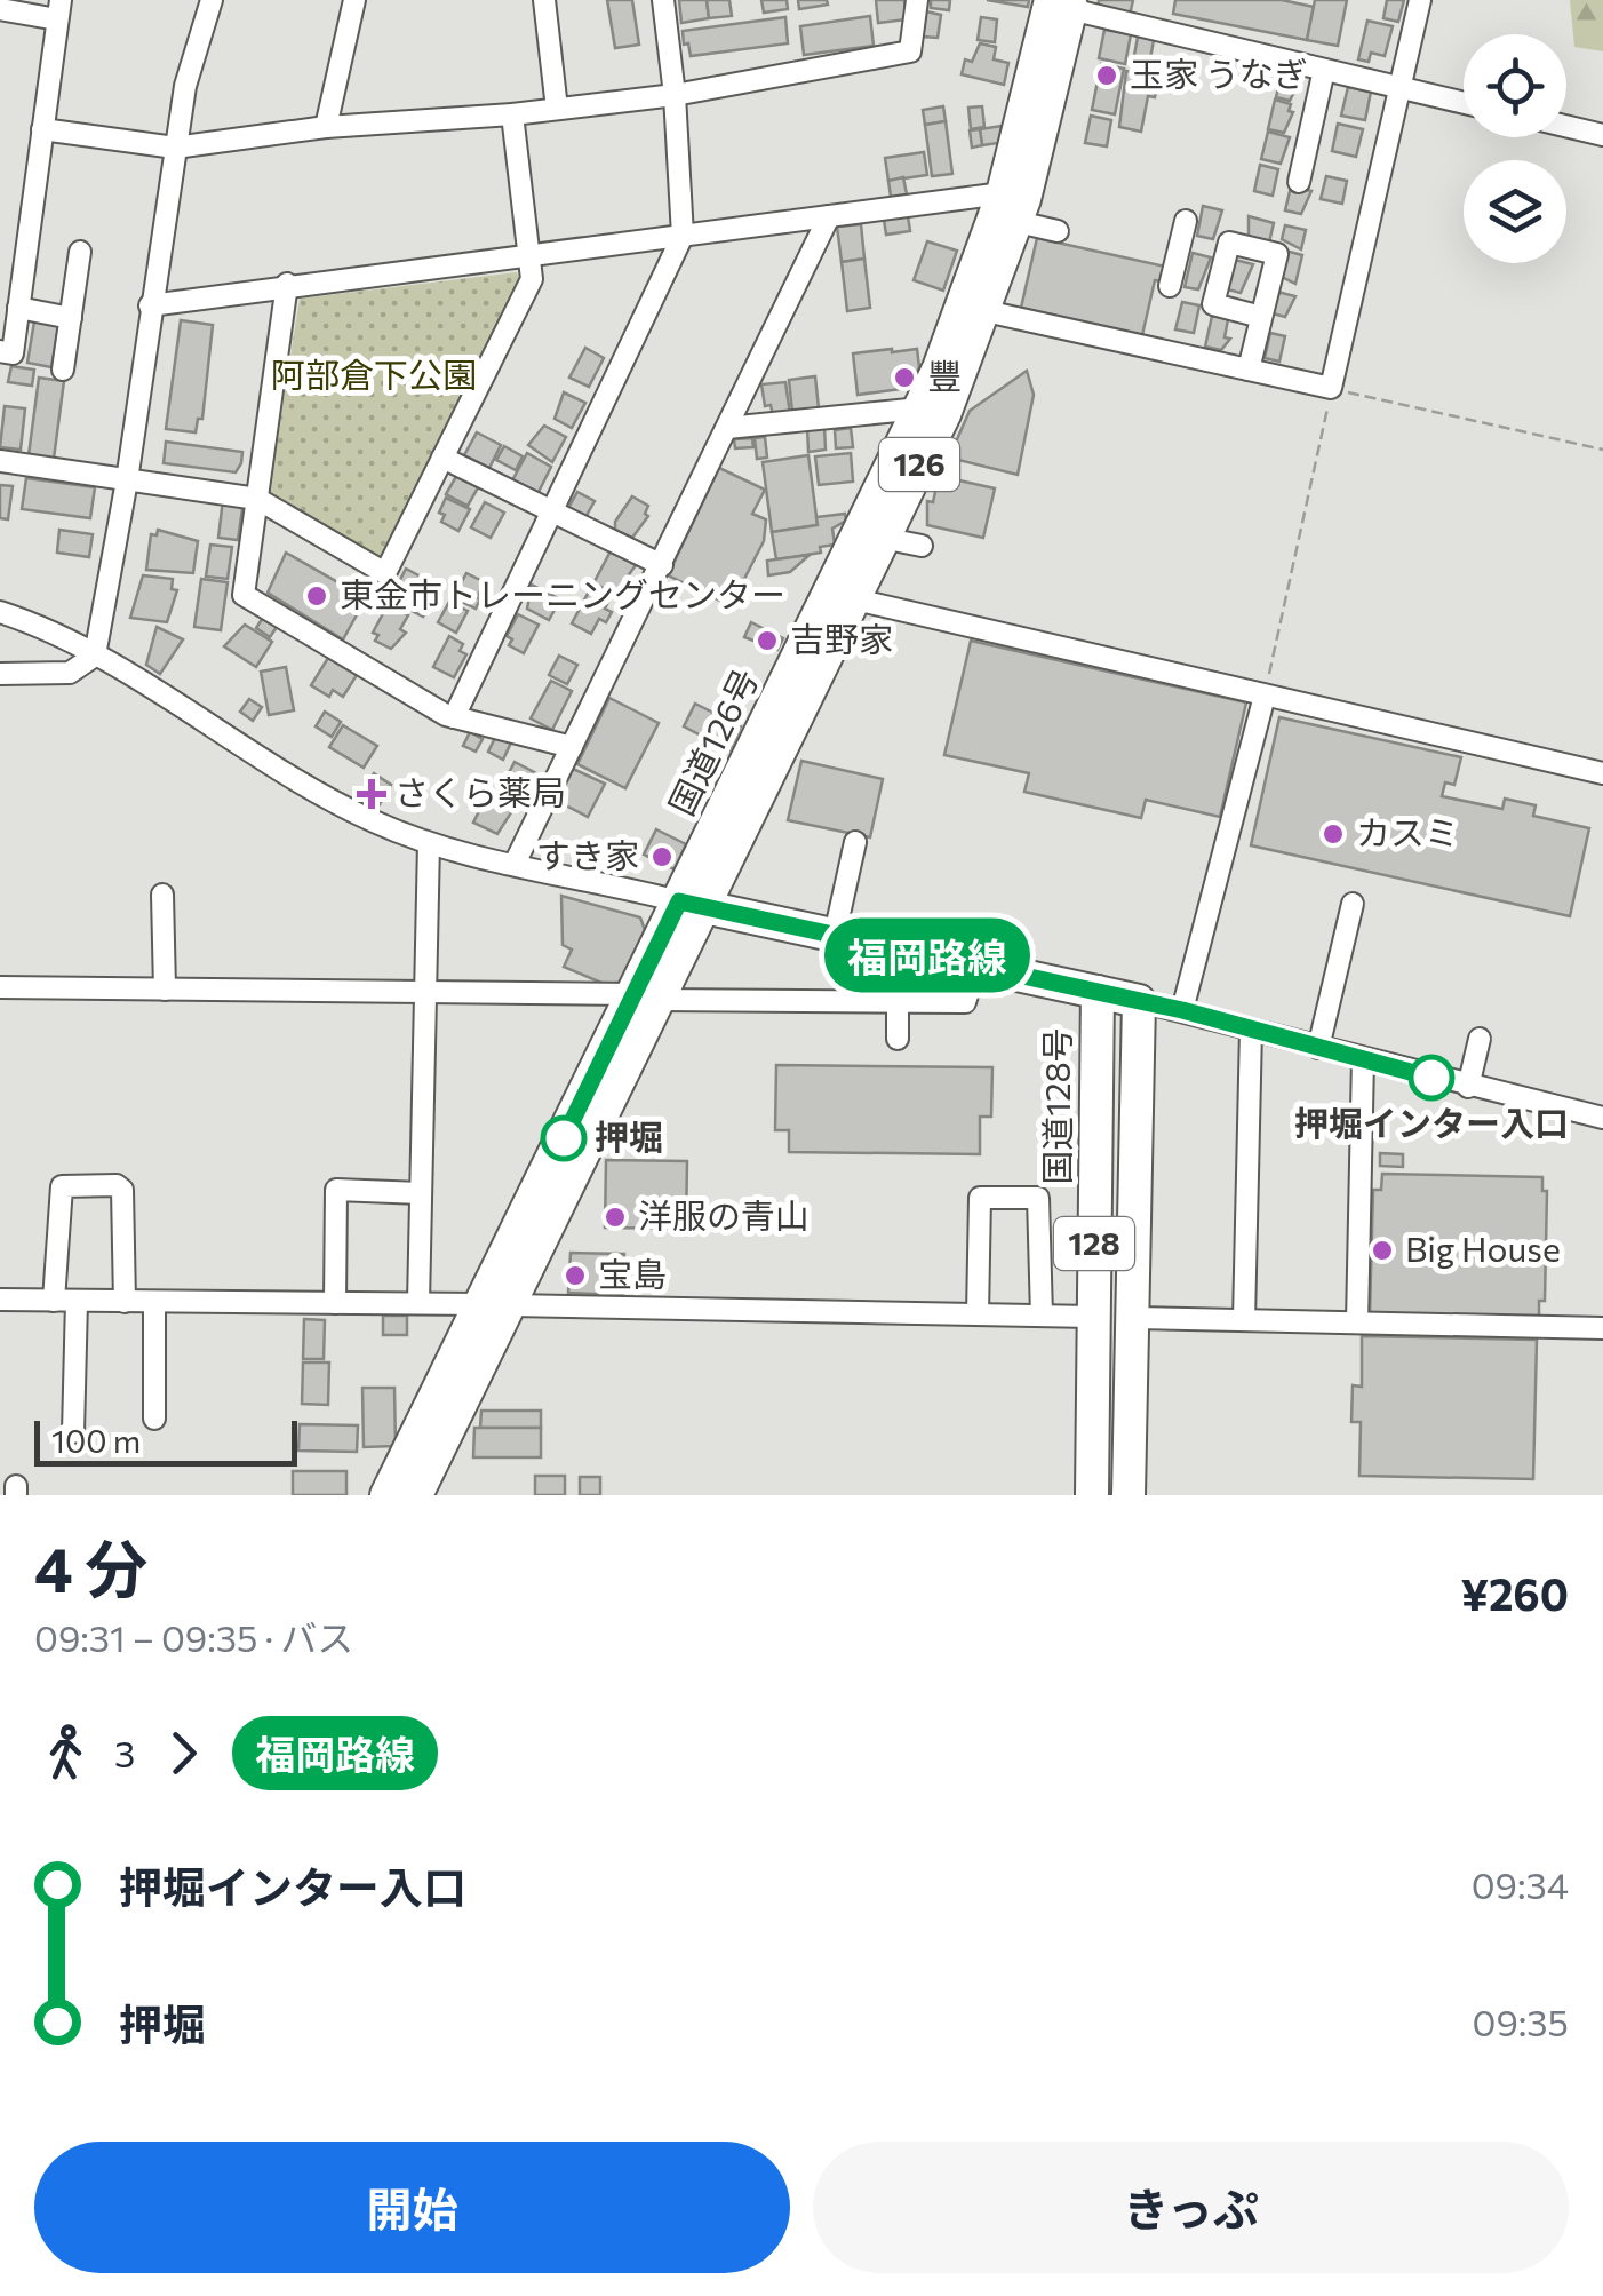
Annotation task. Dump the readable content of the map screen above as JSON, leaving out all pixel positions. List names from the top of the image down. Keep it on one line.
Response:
{"streets":{"highway":["126","国道126号","国道128号","128"]},"crossings":[["国道126号","国道128号"],["国道128号","128"]],"parks":["阿部倉下公園"],"places":{"other":["玉家 うなぎ","豐","東金市トレーニングセンター","吉野家","カスミ","すき家","押堀インター入口","押堀","洋服の青山","Big House","宝島"],"health":["さくら薬局"]},"lines":["bus line 福岡路線"],"scale_bar":"100 m","page":{"on_map":"福岡路線","scale":"100 m","heading":["4 分","09:31 – 09:35 · バス","¥260"],"legs":["3","福岡路線"],"list":[{"name":"押堀インター入口","value":"09:34"},{"name":"押堀","value":"09:35"}],"buttons":["開始","きっぷ"]}}
